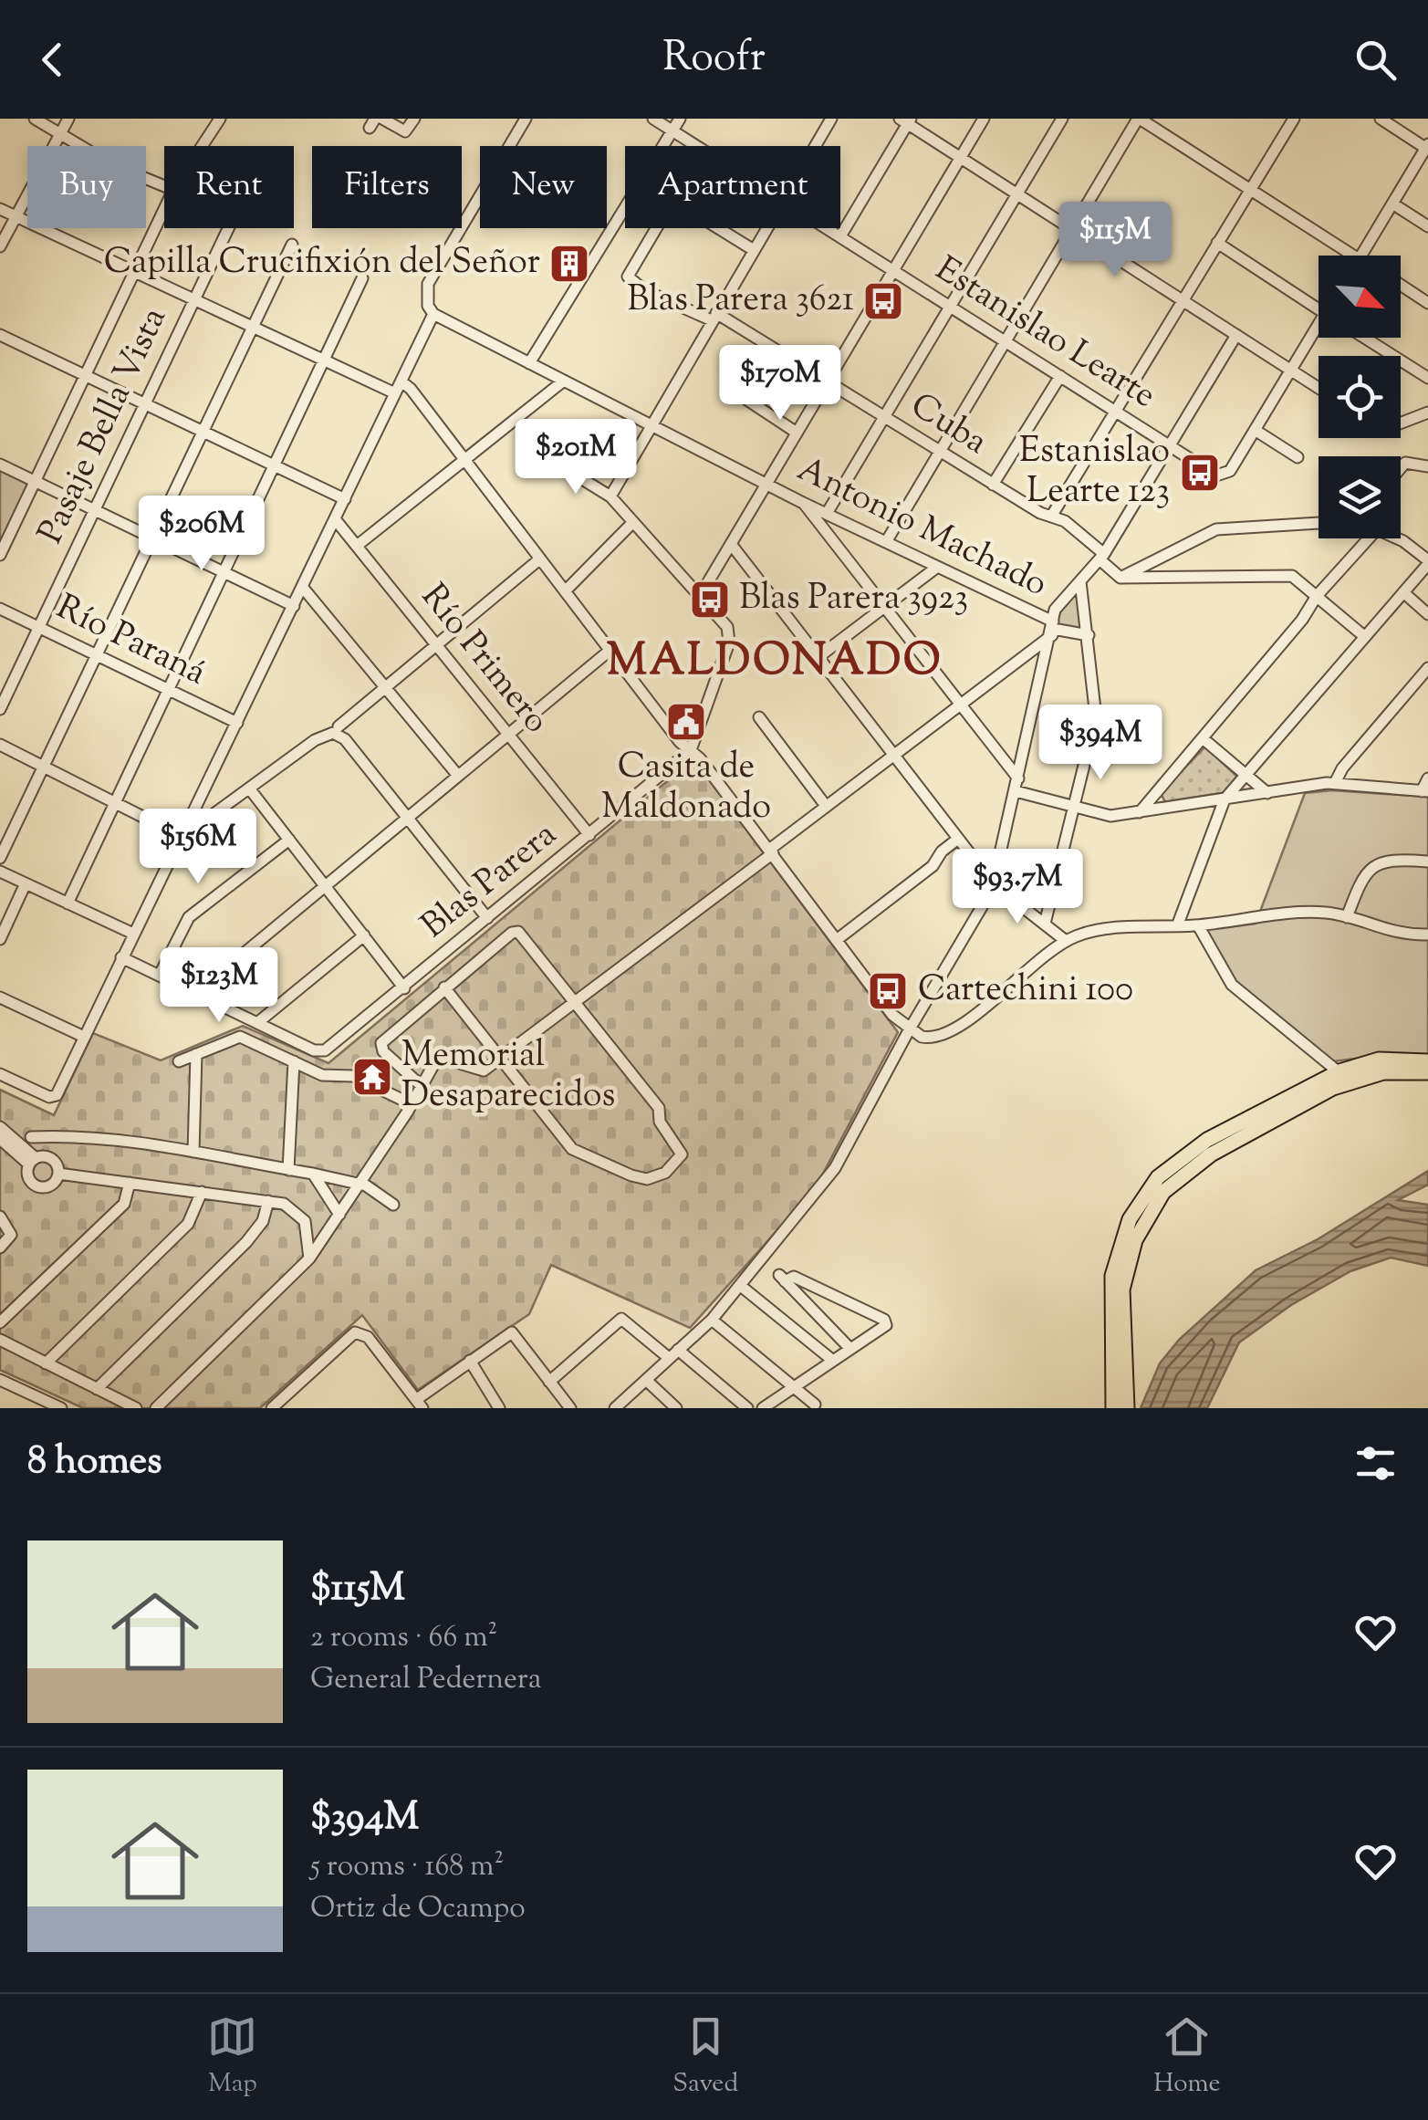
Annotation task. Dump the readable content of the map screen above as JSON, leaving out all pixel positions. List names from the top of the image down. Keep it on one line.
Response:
{"streets":{"street":["Estanislao Learte","Cuba","Pasaje Bella Vista","Antonio Machado","Río Paraná","Río Primero","Blas Parera"]},"crossings":[["Pasaje Bella Vista","Río Paraná"],["Río Primero","Blas Parera"]],"districts":["MALDONADO"],"places":{"building":["Capilla Crucifixión del Señor"],"bus stop":["Blas Parera 3621","Estanislao Learte 123","Blas Parera 3923","Cartechini 100"],"public building":["Casita de Maldonado"],"temple":["Memorial Desaparecidos"]},"north":"bottom right","page":{"header":"Roofr","chip":["Buy","Rent","Filters","New","Apartment"],"price":["$115M","$170M","$201M","$206M","$394M","$156M","$93.7M","$123M"],"heading":"8 homes","list":[{"name":"$115M","note":"2 rooms · 66 m² · General Pedernera"},{"name":"$394M","note":"5 rooms · 168 m² · Ortiz de Ocampo"}],"tabs":["Map","Saved","Home"]}}
